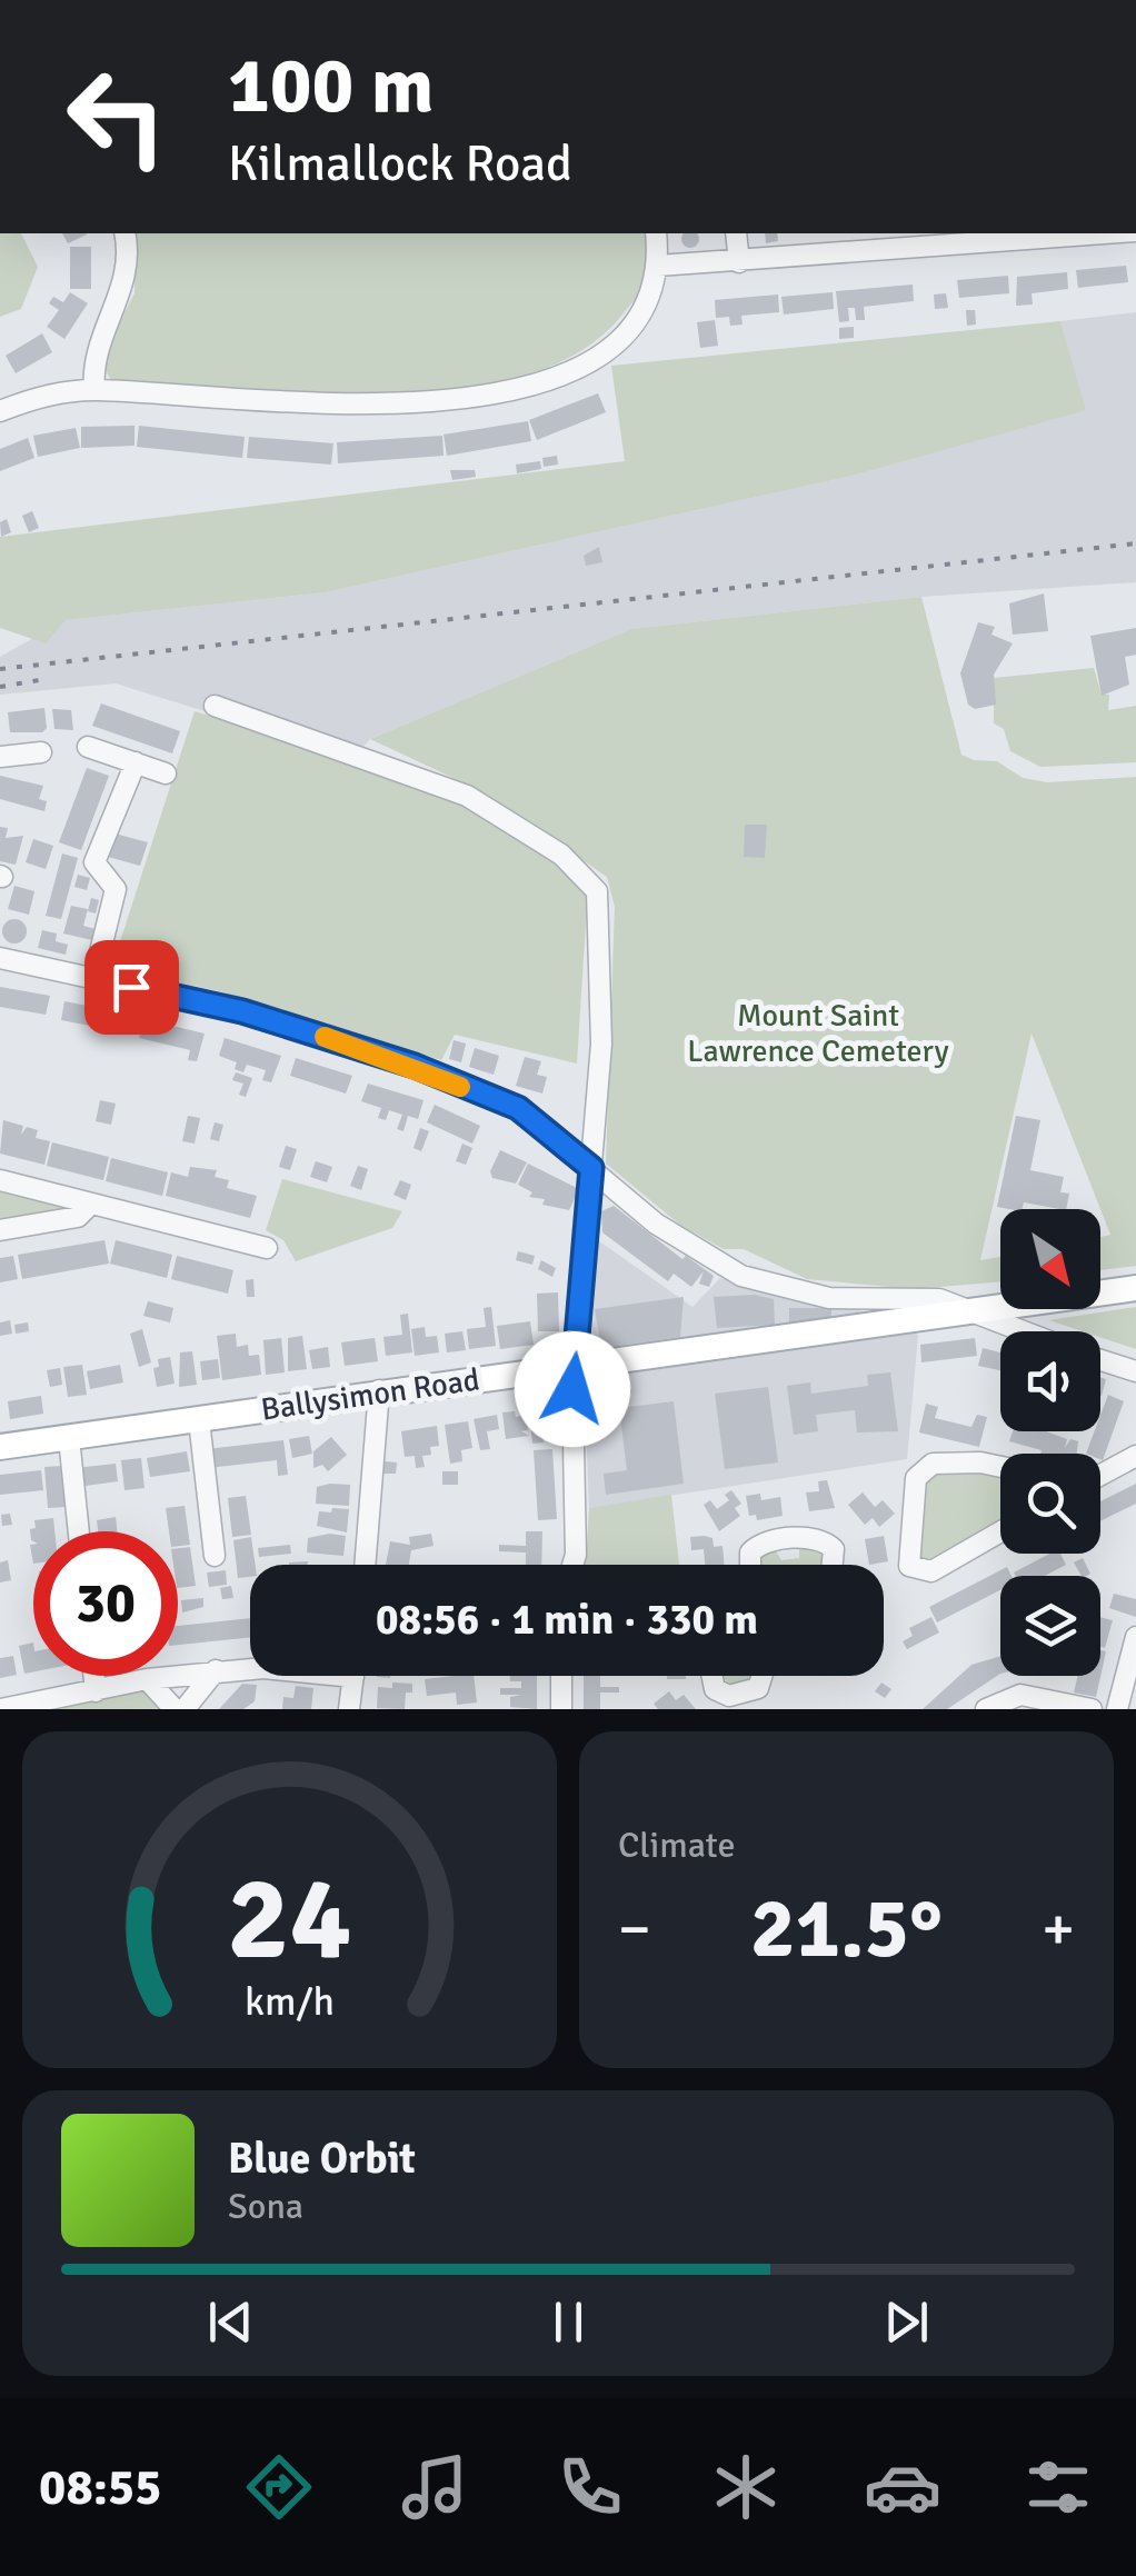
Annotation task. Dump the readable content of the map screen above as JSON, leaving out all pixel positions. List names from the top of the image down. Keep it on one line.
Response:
{"streets":{"main road":["Ballysimon Road"]},"parks":["Mount Saint Lawrence Cemetery"],"north":"bottom right","page":{"turn":["100 m","Kilmallock Road"],"limit":"30","trip":"08:56 · 1 min · 330 m","tile":"Climate","heat":["−","21.5°","+"],"song":["Blue Orbit","Sona"],"tabs":"08:55","gauge":["24","km/h"]}}
